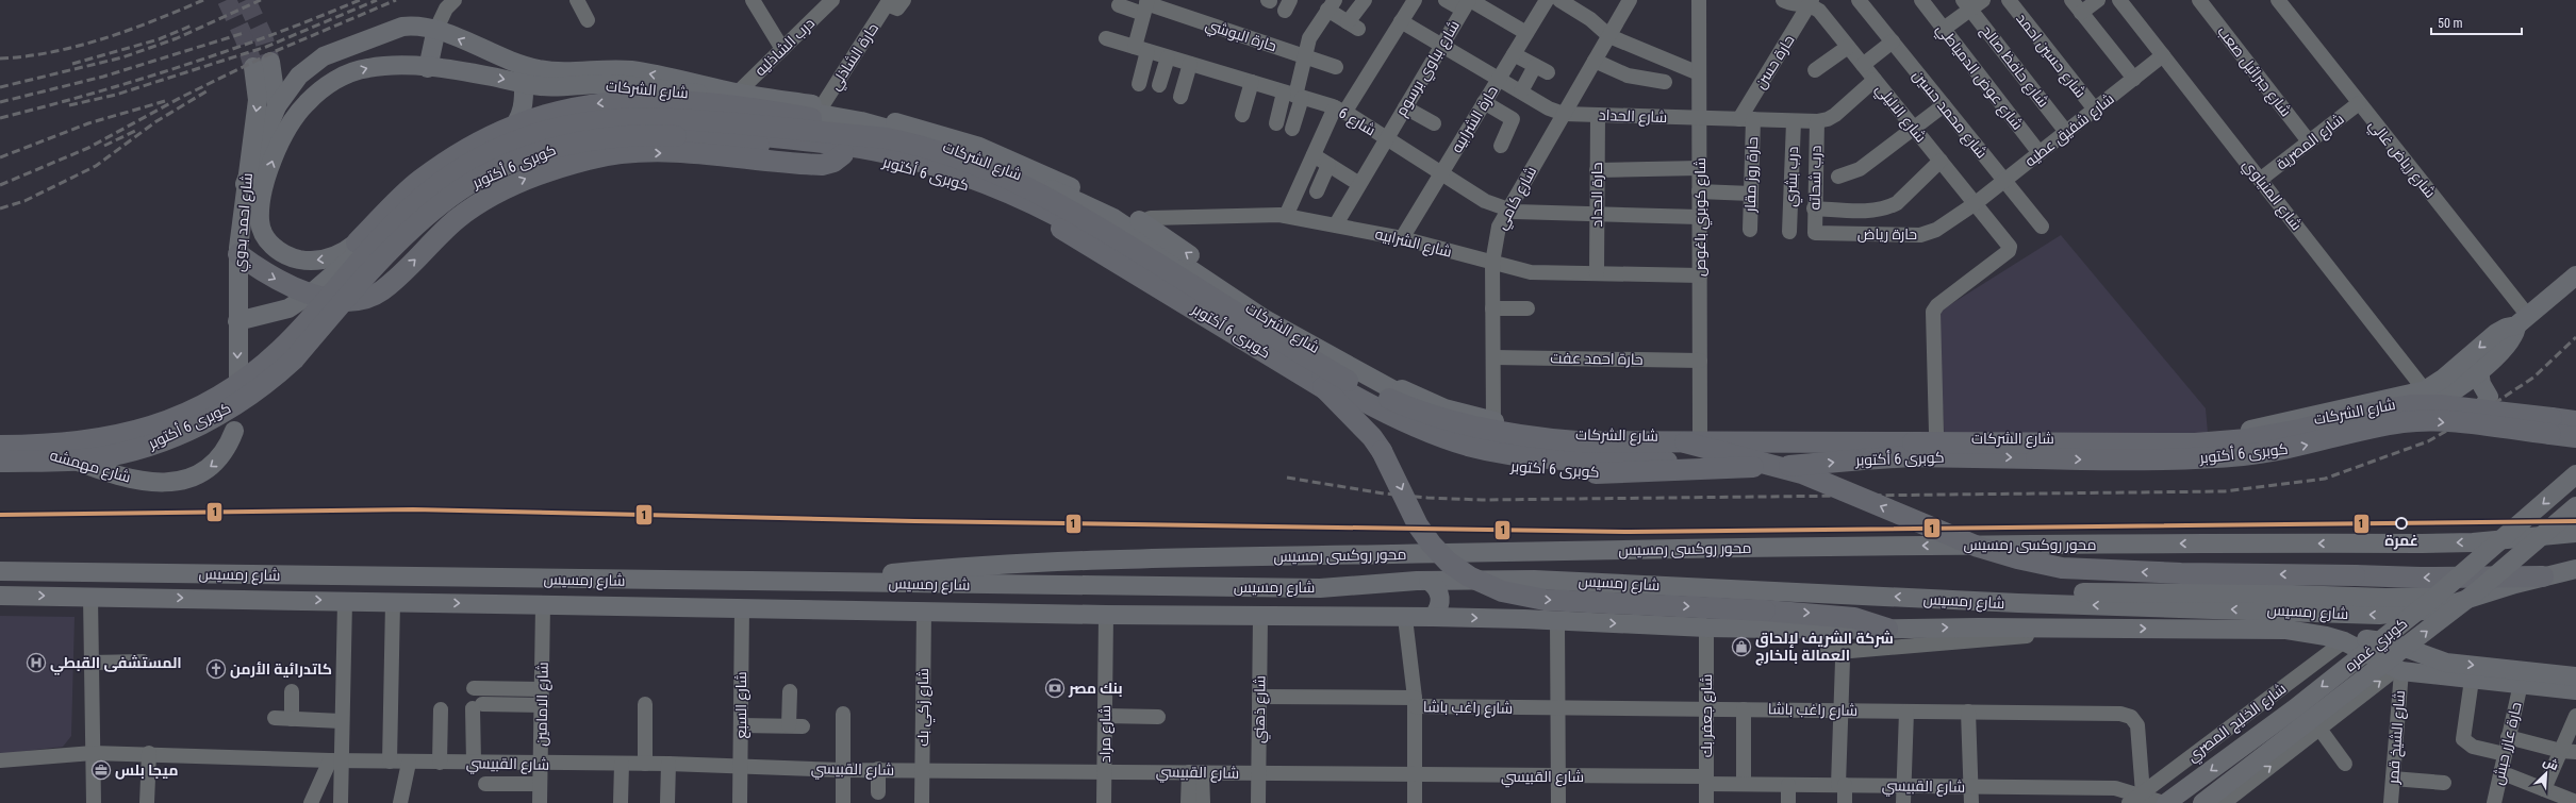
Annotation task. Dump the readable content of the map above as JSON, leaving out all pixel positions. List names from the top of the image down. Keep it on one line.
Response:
{"streets":{"highway":["كوبرى 6 أكتوبر"],"main road":["شارع الشركات","شارع احمد بدوي","شارع مهمشه","محور روكسى رمسيس","شارع رمسيس","كوبري غمره"],"street":["حارة البوشي","درب الشاذليه","شارع حسين احمد","حارة الشاذلي","حارة حسن","شارع حافظ صالح","شارع بباوي برسوم","شارع جبرائيل صعب","شارع عوض الدمياطي","شارع الاليلي","شارع محمد حسين","شارع الحداد","حارة الشرابيه","شارع 6","شارع شفيق عطيه","شارع المصرية","شارع رياض غالي","حارة روز مقار","درب بشري","درب شحاته","حارة الحداد","شارع المنياوي","شارع كامي","شارع كوبري باغوص","حارة رياض","شارع الشرابيه","حارة احمد عفت","شارع الامامين","شارع السبع","شارع زكي بك","شارع راغب باشا","شارع ذهني","شارع جعفر بك","شارع الخليج المصري","شارع مراد","شارع الشيخ قمر","حارة عازر حبش","شارع القبيسي"]},"crossings":[["درب الشاذليه","شارع الشركات"],["شارع حسين احمد","شارع شفيق عطيه"],["حارة الشاذلي","شارع الشركات"],["حارة حسن","شارع الاليلي"],["حارة حسن","شارع الحداد"],["حارة حسن","حارة روز مقار"],["شارع حافظ صالح","شارع شفيق عطيه"],["شارع بباوي برسوم","شارع الحداد"],["شارع بباوي برسوم","شارع 6"],["شارع بباوي برسوم","شارع الشرابيه"],["شارع جبرائيل صعب","شارع المصرية"],["شارع عوض الدمياطي","شارع شفيق عطيه"],["شارع الشركات","شارع الاليلي"],["شارع الشركات","شارع رياض غالي"],["شارع الشركات","كوبرى 6 أكتوبر"],["شارع الشركات","شارع المنياوي"],["شارع الشركات","شارع كامي"],["شارع الشركات","شارع كوبري باغوص"],["شارع الشركات","شارع احمد بدوي"],["شارع الشركات","شارع الشرابيه"],["شارع الاليلي","شارع الحداد"],["شارع الاليلي","شارع شفيق عطيه"],["شارع الاليلي","حارة رياض"],["شارع محمد حسين","شارع شفيق عطيه"],["شارع الحداد","حارة الشرابيه"],["شارع الحداد","حارة روز مقار"],["شارع الحداد","درب بشري"],["شارع الحداد","درب شحاته"],["شارع الحداد","حارة الحداد"],["شارع الحداد","شارع كامي"],["شارع الحداد","شارع كوبري باغوص"],["حارة الشرابيه","شارع 6"],["حارة الشرابيه","شارع الشرابيه"],["شارع 6","حارة الحداد"],["شارع 6","شارع كامي"],["شارع 6","شارع كوبري باغوص"],["شارع شفيق عطيه","شارع المنياوي"],["شارع شفيق عطيه","حارة رياض"],["شارع المصرية","شارع رياض غالي"],["شارع المصرية","شارع المنياوي"],["كوبرى 6 أكتوبر","شارع كوبري باغوص"],["كوبرى 6 أكتوبر","شارع مهمشه"],["درب شحاته","حارة رياض"],["حارة الحداد","شارع الشرابيه"],["شارع كامي","شارع الشرابيه"],["شارع كامي","حارة احمد عفت"],["شارع كوبري باغوص","شارع الشرابيه"],["شارع كوبري باغوص","حارة احمد عفت"],["محور روكسى رمسيس","شارع رمسيس"],["شارع رمسيس","شارع الامامين"],["شارع رمسيس","شارع السبع"],["شارع رمسيس","شارع زكي بك"],["شارع رمسيس","شارع ذهني"],["شارع رمسيس","شارع جعفر بك"],["شارع رمسيس","شارع الخليج المصري"],["شارع رمسيس","شارع مراد"],["شارع رمسيس","شارع الشيخ قمر"],["شارع رمسيس","حارة عازر حبش"],["كوبري غمره","شارع القبيسي"],["شارع الامامين","شارع القبيسي"],["شارع السبع","شارع القبيسي"],["شارع زكي بك","شارع القبيسي"],["شارع راغب باشا","شارع ذهني"],["شارع راغب باشا","شارع جعفر بك"],["شارع راغب باشا","شارع الخليج المصري"],["شارع راغب باشا","شارع القبيسي"],["شارع ذهني","شارع القبيسي"],["شارع جعفر بك","شارع القبيسي"],["شارع الخليج المصري","شارع القبيسي"],["شارع مراد","شارع القبيسي"]],"one_way":["شارع مهمشه","محور روكسى رمسيس"],"places":{"other":["غمرة"],"shop":["شركة الشريف لإلحاق العمالة بالخارج"],"hospital":["المستشفى القبطي"],"church":["كاتدرائية الأرمن"],"bank":["بنك مصر"],"office":["ميجا بلس"]},"lines":["transit line 1"],"scale_bar":"50 m","north":"top right"}
